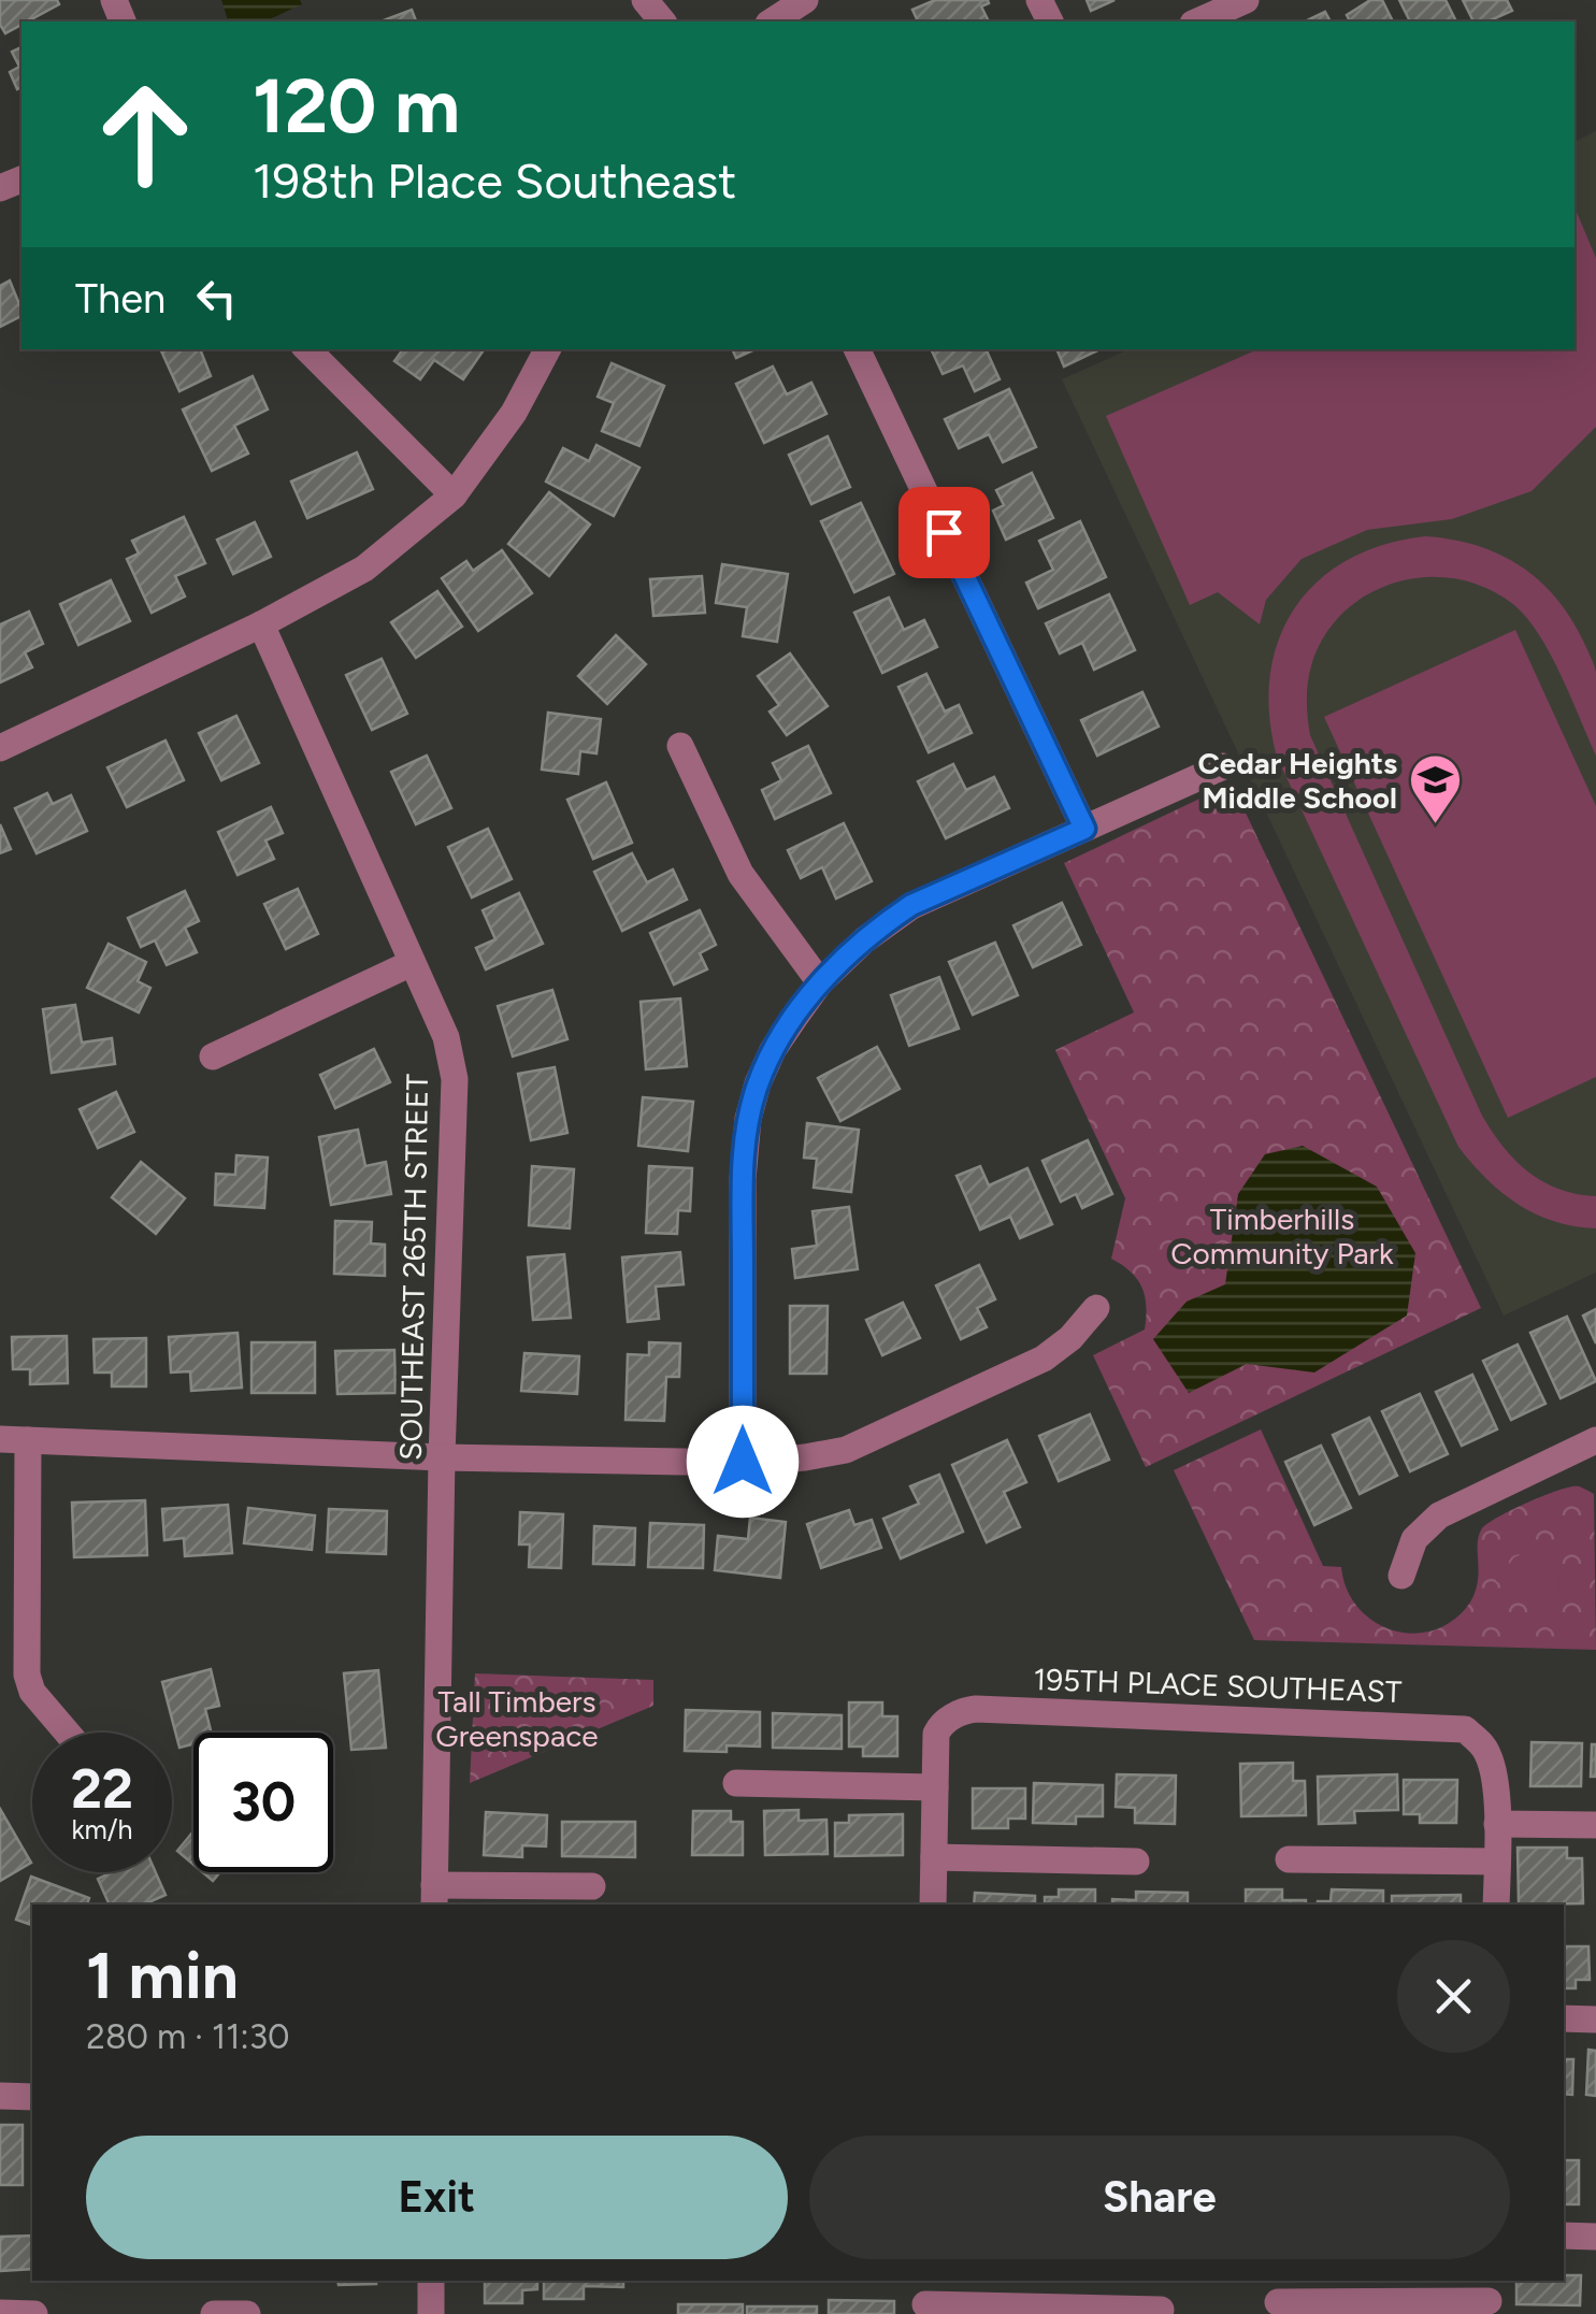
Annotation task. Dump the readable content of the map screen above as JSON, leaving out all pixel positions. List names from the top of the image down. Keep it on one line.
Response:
{"streets":{"street":["SOUTHEAST 265TH STREET","195TH PLACE SOUTHEAST"]},"parks":["Timberhills Community Park","Tall Timbers Greenspace"],"places":{"school or university":["Cedar Heights Middle School"]},"page":{"turn":["120 m","198th Place Southeast"],"then":"Then","speed":"22 km/h","limit":"30","heading":["1 min","280 m · 11:30"],"buttons":["Exit","Share"]}}
